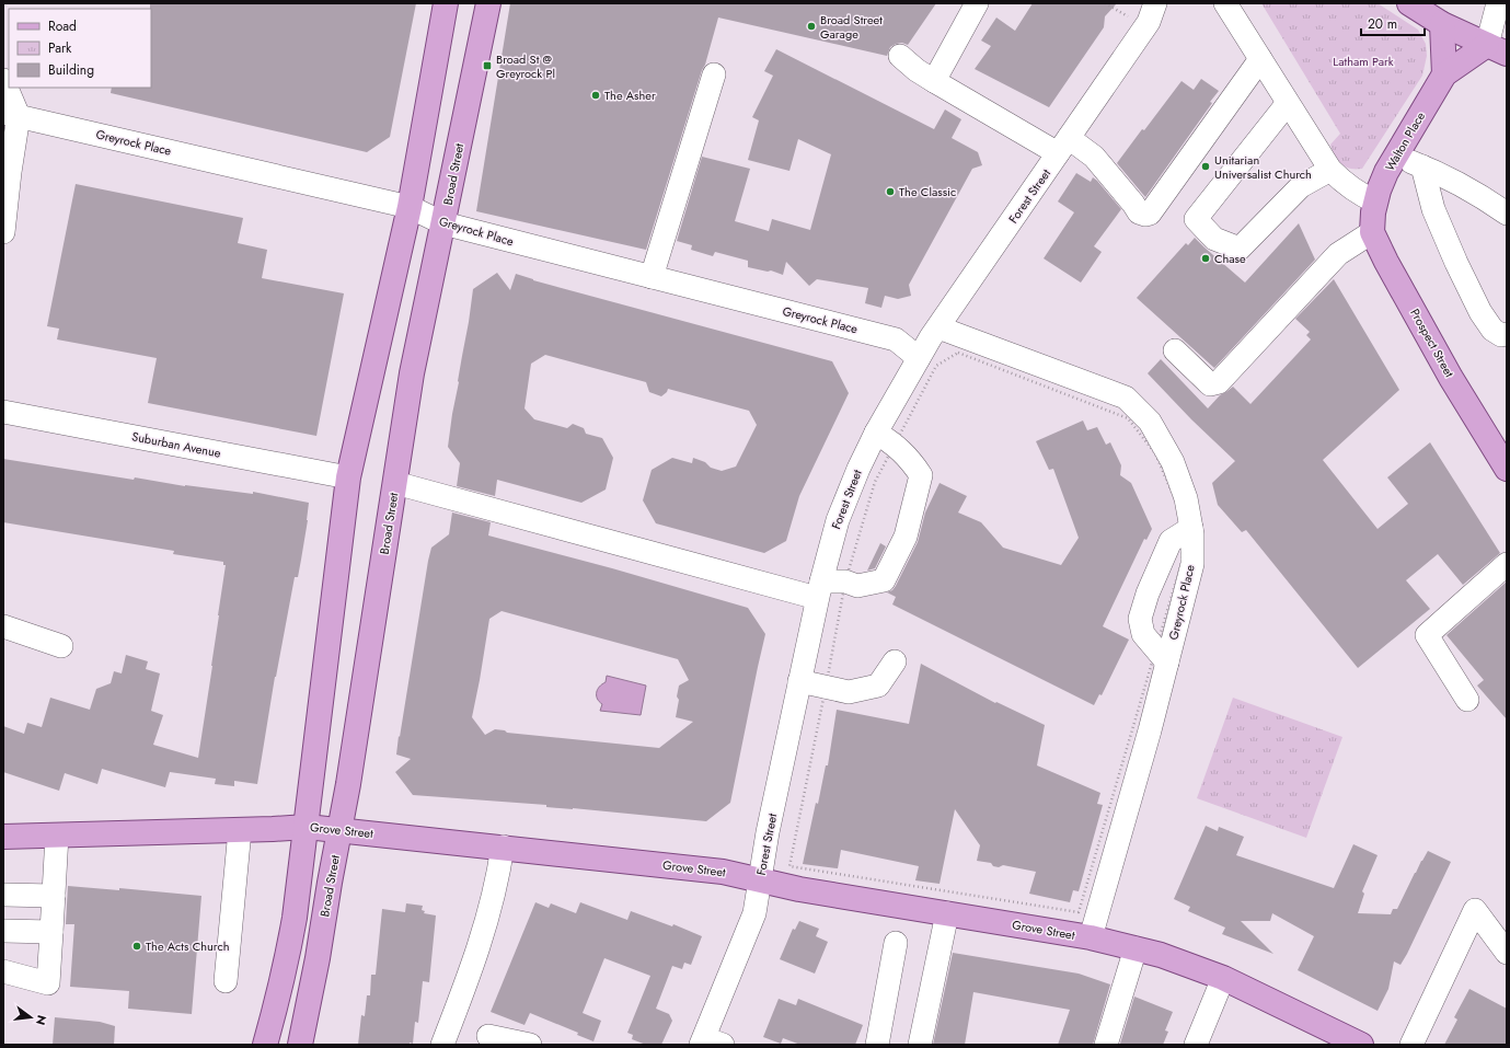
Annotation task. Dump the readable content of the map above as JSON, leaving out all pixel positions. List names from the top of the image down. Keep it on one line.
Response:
{"streets":{"main road":["Walton Place","Broad Street","Prospect Street","Grove Street"],"street":["Greyrock Place","Forest Street","Suburban Avenue"]},"crossings":[["Walton Place","Prospect Street"],["Greyrock Place","Broad Street"],["Greyrock Place","Forest Street"],["Greyrock Place","Grove Street"],["Broad Street","Grove Street"],["Forest Street","Grove Street"]],"parks":["Latham Park"],"places":{"other":["Broad Street Garage","The Asher","Unitarian Universalist Church","The Classic","Chase","The Acts Church"],"transit":["Broad St @ Greyrock Pl"]},"legend":["Road","Park","Building"],"scale_bar":"20 m","north":"right"}
